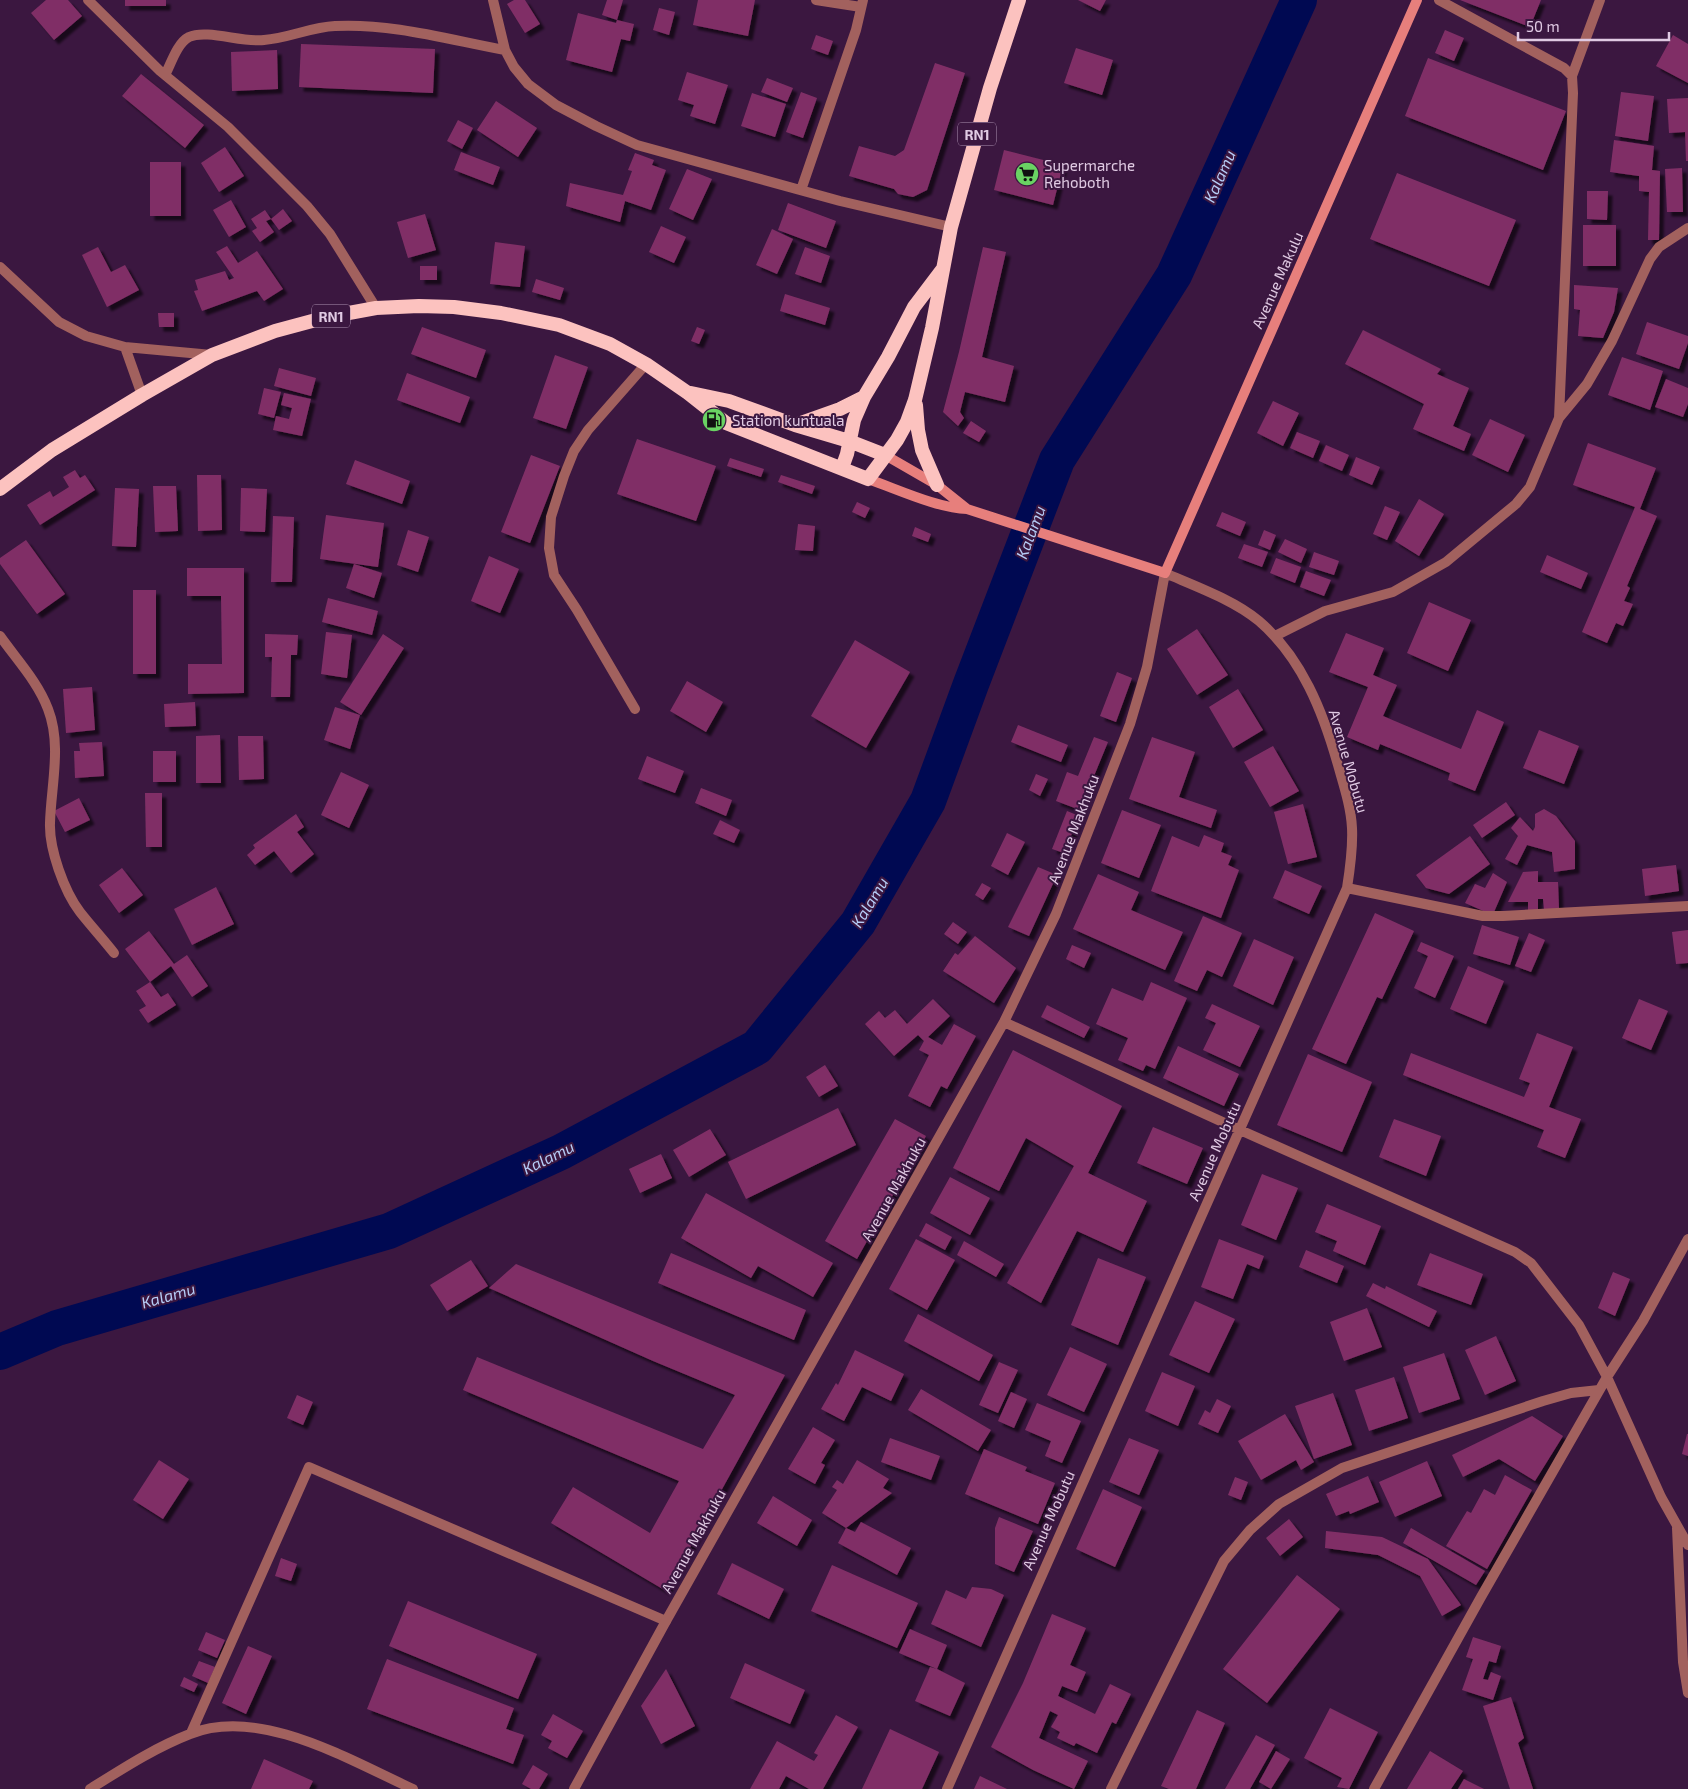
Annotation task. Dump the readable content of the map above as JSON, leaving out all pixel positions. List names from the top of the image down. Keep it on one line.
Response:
{"streets":{"highway":["RN1"],"main road":["Avenue Makulu"],"street":["Avenue Mobutu","Avenue Makhuku"]},"crossings":[["Avenue Makulu","Avenue Mobutu"],["Avenue Makulu","Avenue Makhuku"],["Avenue Mobutu","Avenue Makhuku"]],"water":["Kalamu"],"places":{"supermarket":["Supermarche Rehoboth"],"fuel station":["Station kuntuala"]},"scale_bar":"50 m"}
